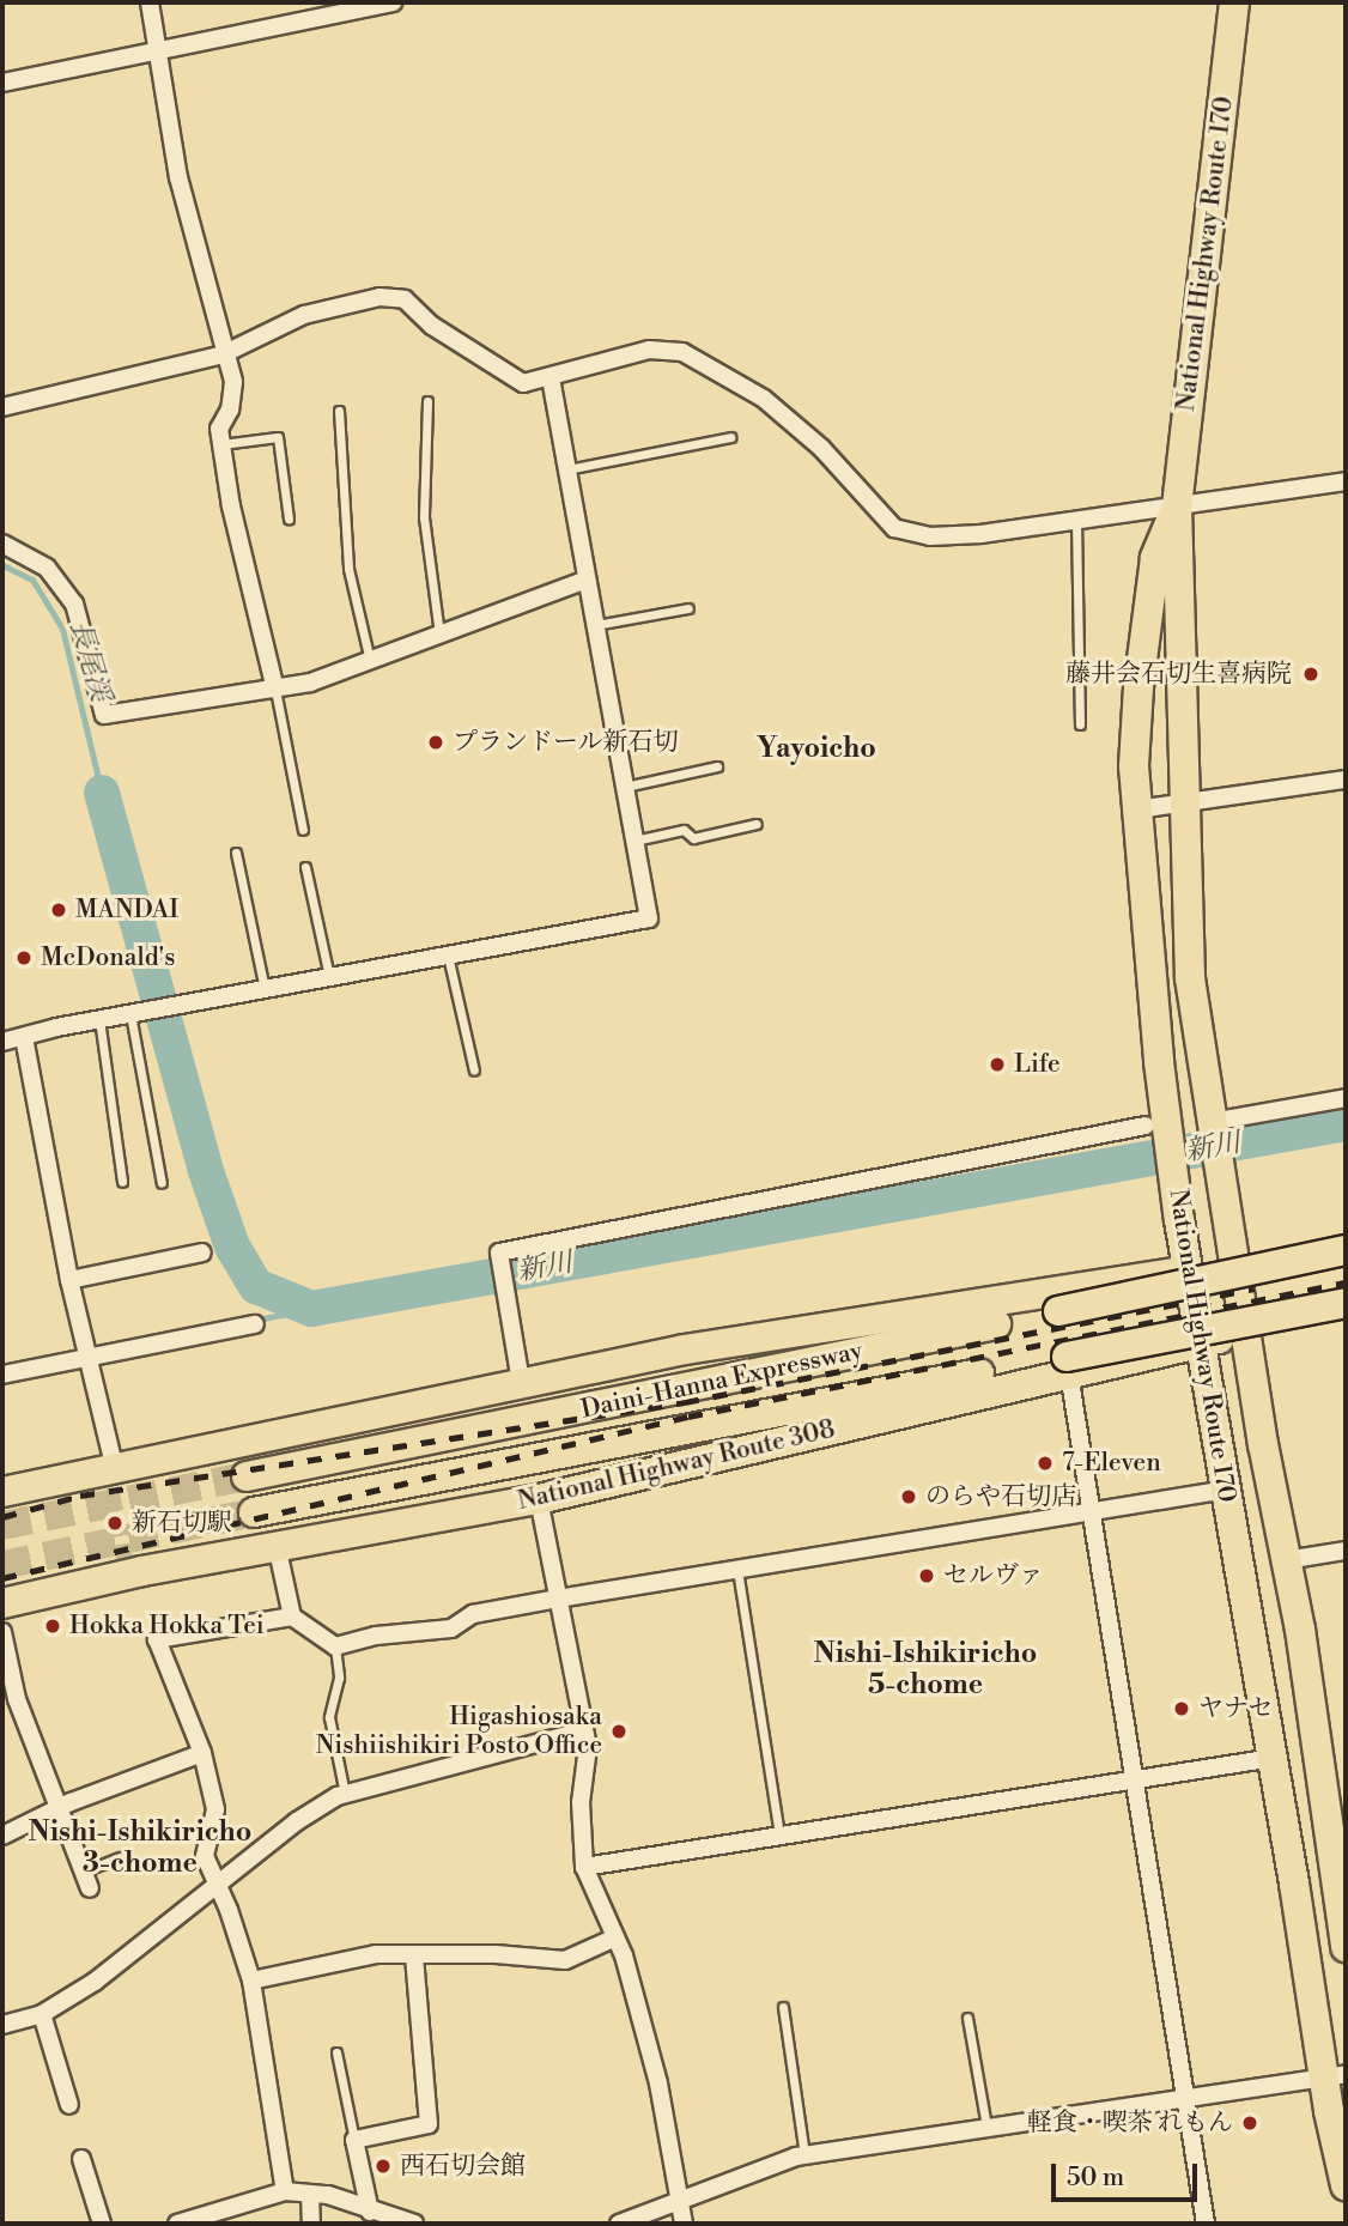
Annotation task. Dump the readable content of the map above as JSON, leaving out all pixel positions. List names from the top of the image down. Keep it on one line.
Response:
{"streets":{"highway":["National Highway Route 170","Daini-Hanna Expressway","National Highway Route 308"]},"crossings":[["National Highway Route 170","Daini-Hanna Expressway"],["National Highway Route 170","National Highway Route 308"],["Daini-Hanna Expressway","National Highway Route 308"]],"districts":["Yayoicho","Nishi-Ishikiricho 5-chome","Nishi-Ishikiricho 3-chome"],"water":["長尾渓","新川"],"places":["藤井会石切生喜病院","プランドール新石切","MANDAI","McDonald's","Life","7-Eleven","のらや石切店","新石切駅","セルヴァ","Hokka Hokka Tei","ヤナセ","Higashiosaka Nishiishikiri Posto Office","軽食・喫茶 れもん","西石切会館"],"scale_bar":"50 m"}
